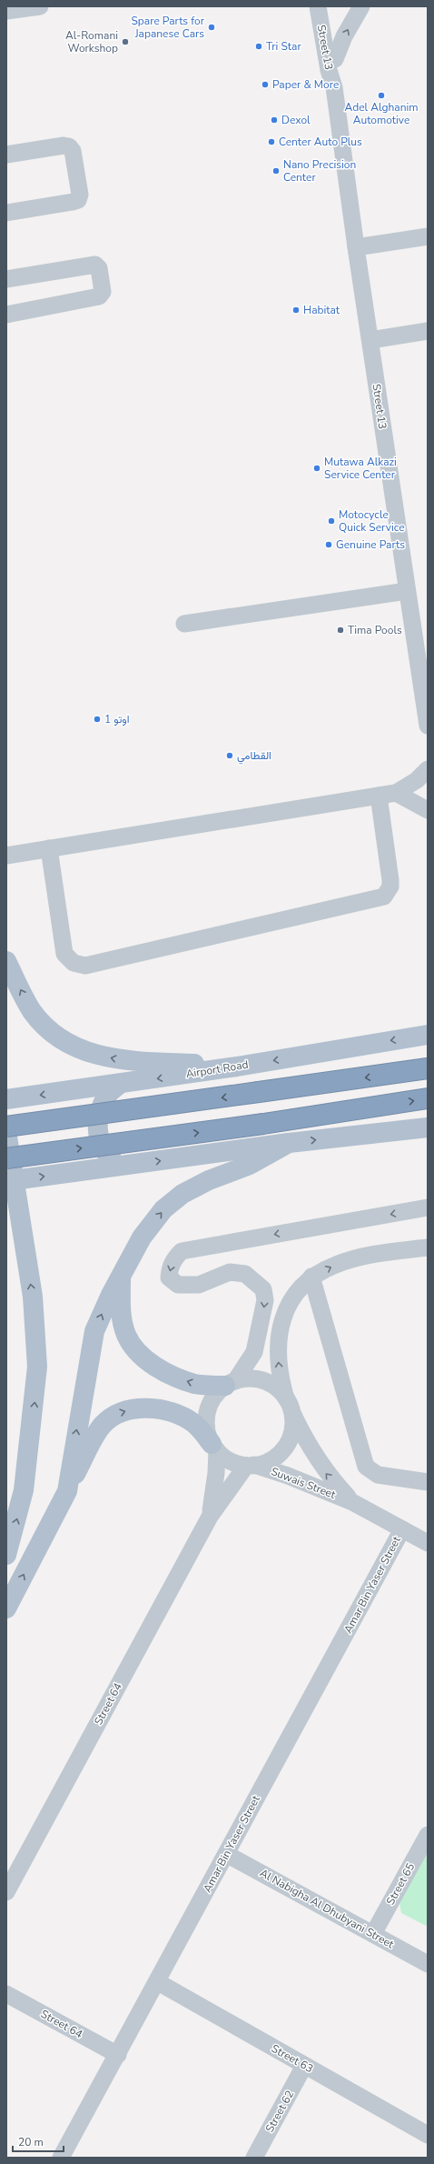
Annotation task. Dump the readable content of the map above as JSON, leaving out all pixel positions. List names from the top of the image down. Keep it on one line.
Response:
{"streets":{"main road":["Airport Road"],"street":["Street 13","Suwais Street","Amar Bin Yaser Street","Street 64","Street 65","Al Nabigha Al Dhubyani Street","Street 63","Street 62"]},"crossings":[["Suwais Street","Amar Bin Yaser Street"],["Suwais Street","Street 64"],["Amar Bin Yaser Street","Street 64"],["Amar Bin Yaser Street","Al Nabigha Al Dhubyani Street"],["Amar Bin Yaser Street","Street 63"],["Street 65","Al Nabigha Al Dhubyani Street"],["Street 63","Street 62"]],"one_way":["Suwais Street"],"places":["Spare Parts for Japanese Cars","Al-Romani Workshop","Tri Star","Paper & More","Adel Alghanim Automotive","Dexol","Center Auto Plus","Nano Precision Center","Habitat","Mutawa Alkazi Service Center","Motocycle Quick Service","Genuine Parts","Tima Pools","اوتو 1","القطامي"],"scale_bar":"20 m"}
